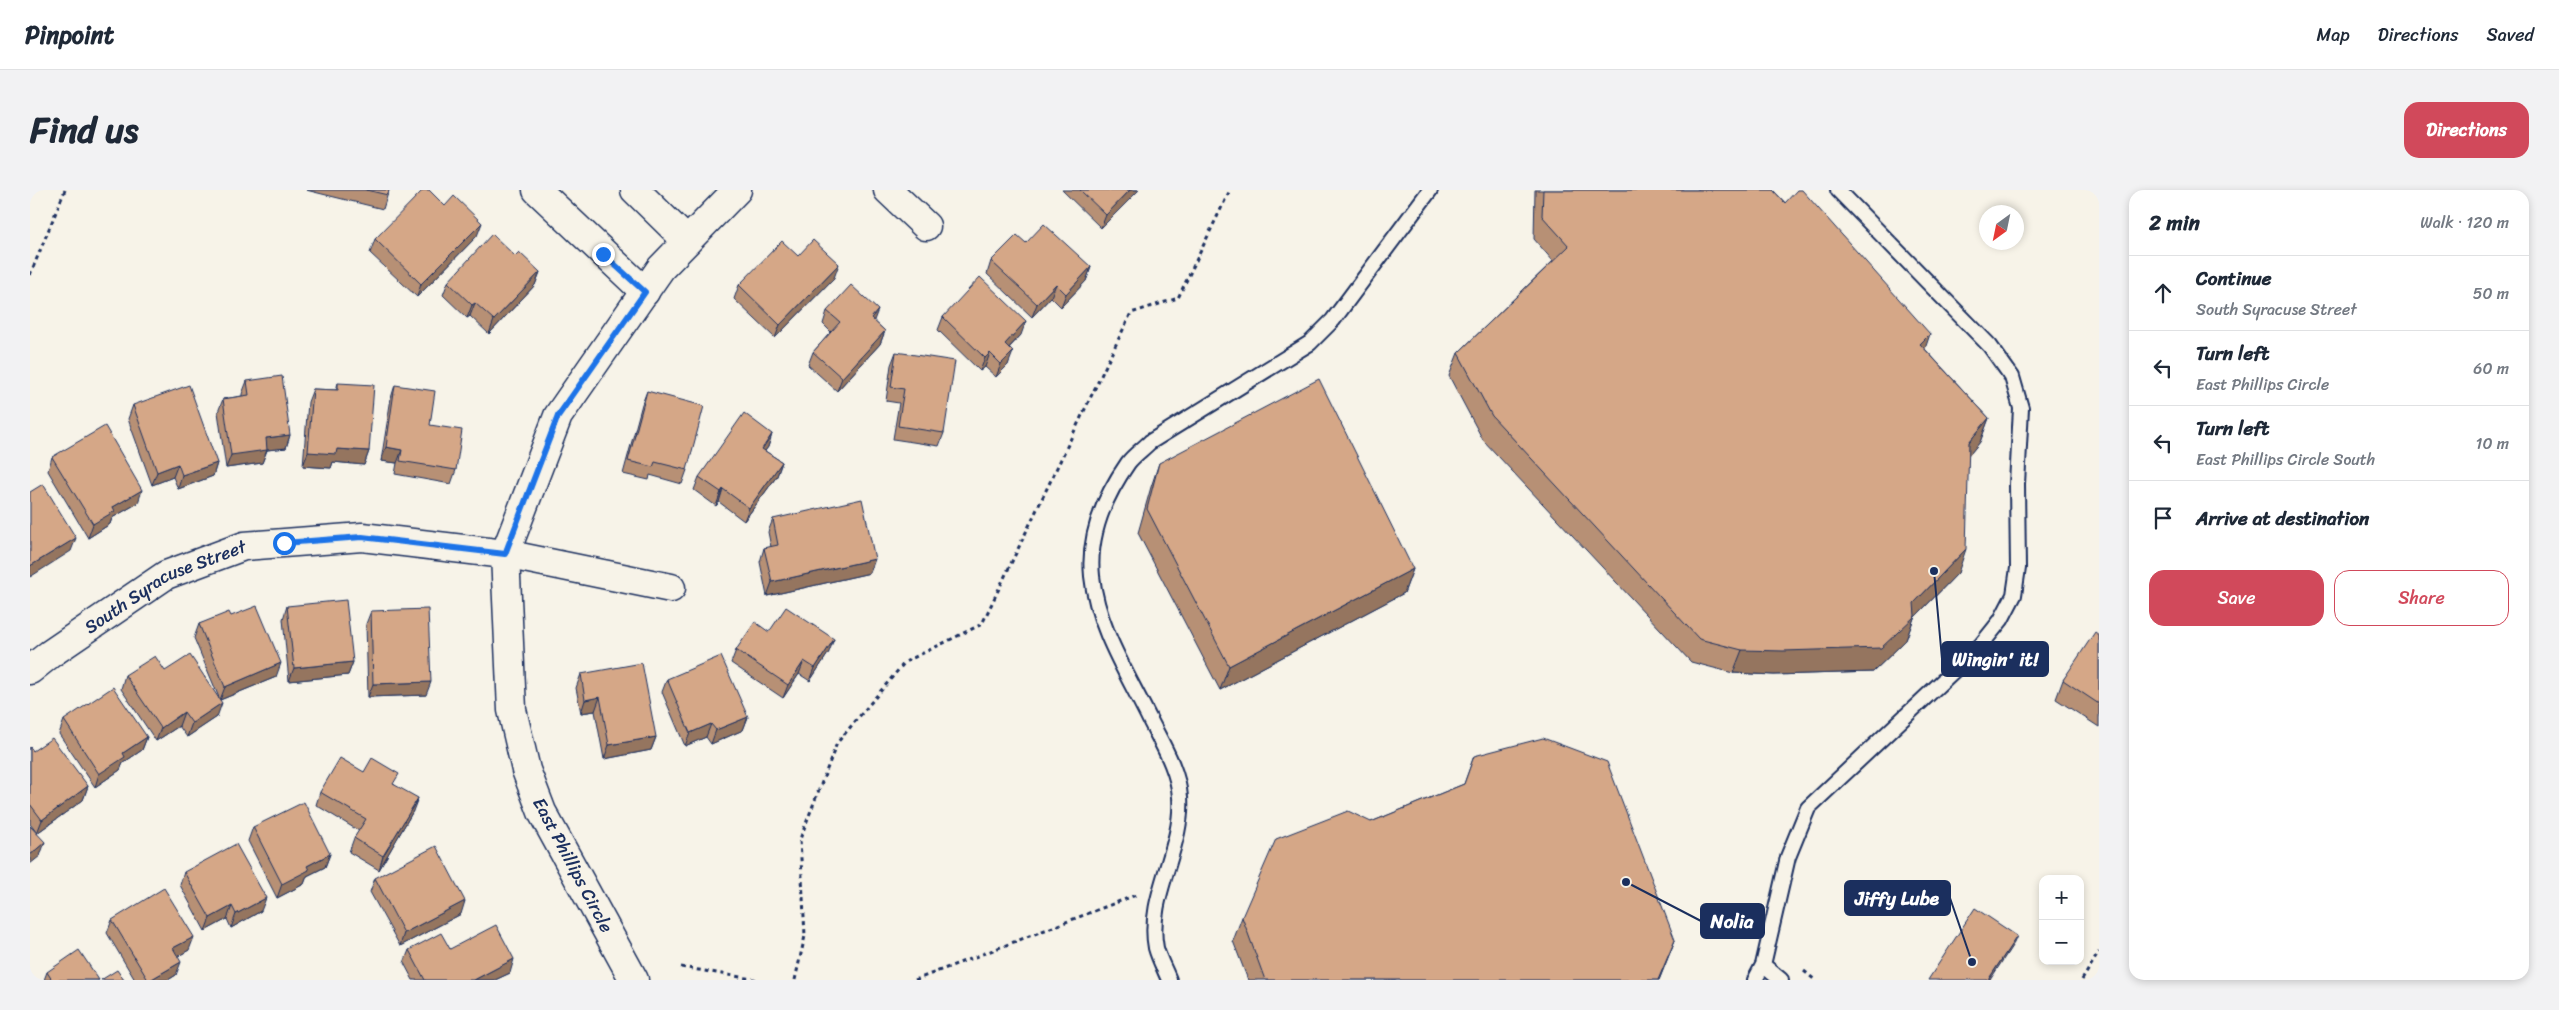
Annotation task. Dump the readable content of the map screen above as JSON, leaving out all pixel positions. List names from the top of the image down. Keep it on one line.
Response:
{"streets":{"street":["South Syracuse Street","East Phillips Circle"]},"crossings":[["South Syracuse Street","East Phillips Circle"]],"places":["Wingin' it!","Nolia","Jiffy Lube"],"north":"bottom left","page":{"header":"Pinpoint","nav":["Map","Directions","Saved"],"title":"Find us","buttons":["Directions",["Save","Share"]],"heading":["2 min","Walk · 120 m"],"list":[["Continue","South Syracuse Street","50 m"],["Turn left","East Phillips Circle","60 m"],["Turn left","East Phillips Circle South","10 m"],"Arrive at destination"],"map_buttons":["+","−"]}}
